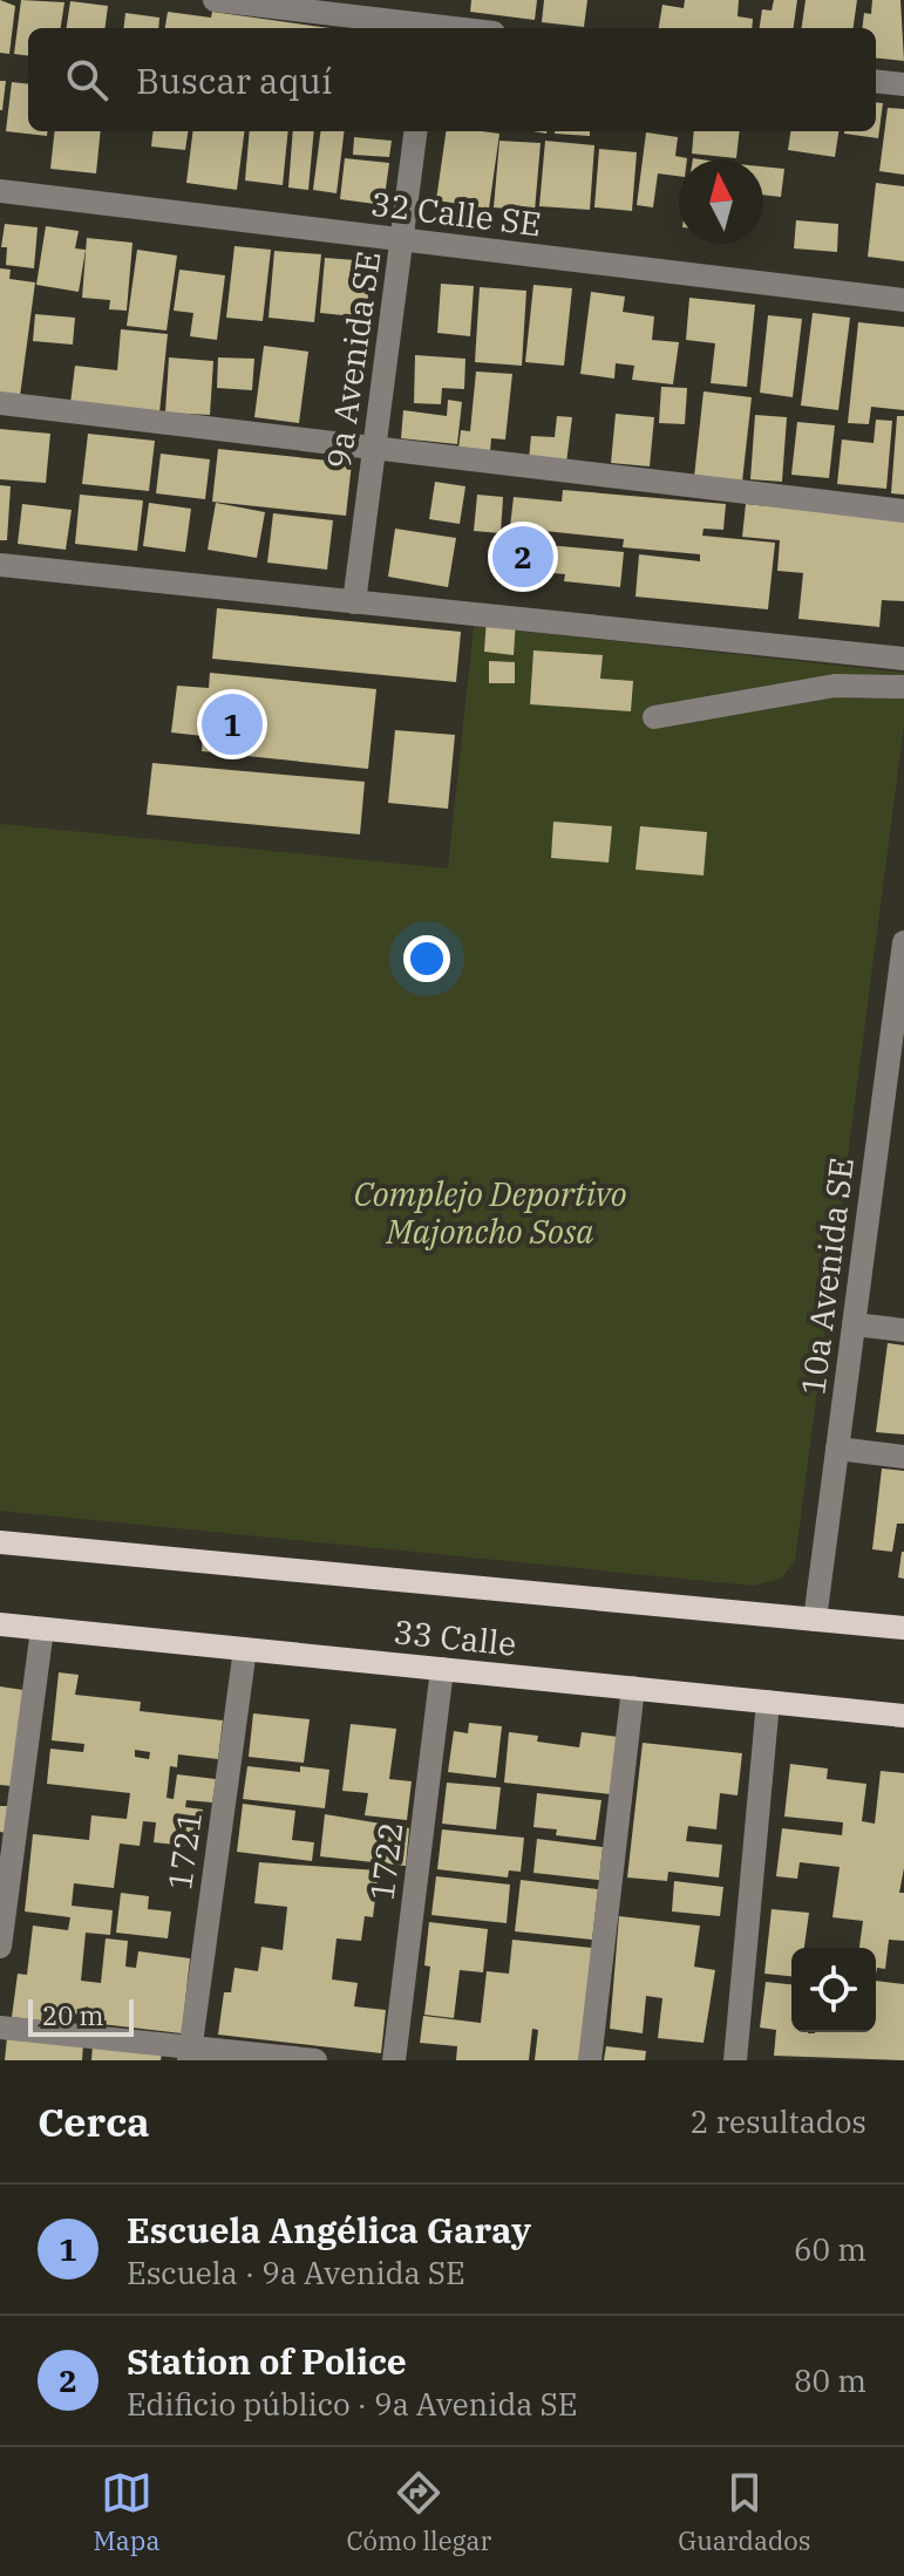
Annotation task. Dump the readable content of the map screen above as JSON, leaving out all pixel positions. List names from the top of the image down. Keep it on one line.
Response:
{"streets":{"main road":["33 Calle"],"street":["32 Calle SE","9a Avenida SE","10a Avenida SE","1721","1722"]},"crossings":[["32 Calle SE","9a Avenida SE"],["10a Avenida SE","33 Calle"],["33 Calle","1721"],["33 Calle","1722"]],"parks":["Complejo Deportivo Majoncho Sosa"],"scale_bar":"20 m","north":"top","page":{"search":"Buscar aquí","pins":["2","1"],"scale":"20 m","heading":["Cerca","2 resultados"],"list":[{"mark":"1","name":"Escuela Angélica Garay","note":"Escuela · 9a Avenida SE","value":"60 m"},{"mark":"2","name":"Station of Police","note":"Edificio público · 9a Avenida SE","value":"80 m"}],"nav":["Mapa","Cómo llegar","Guardados"]}}
